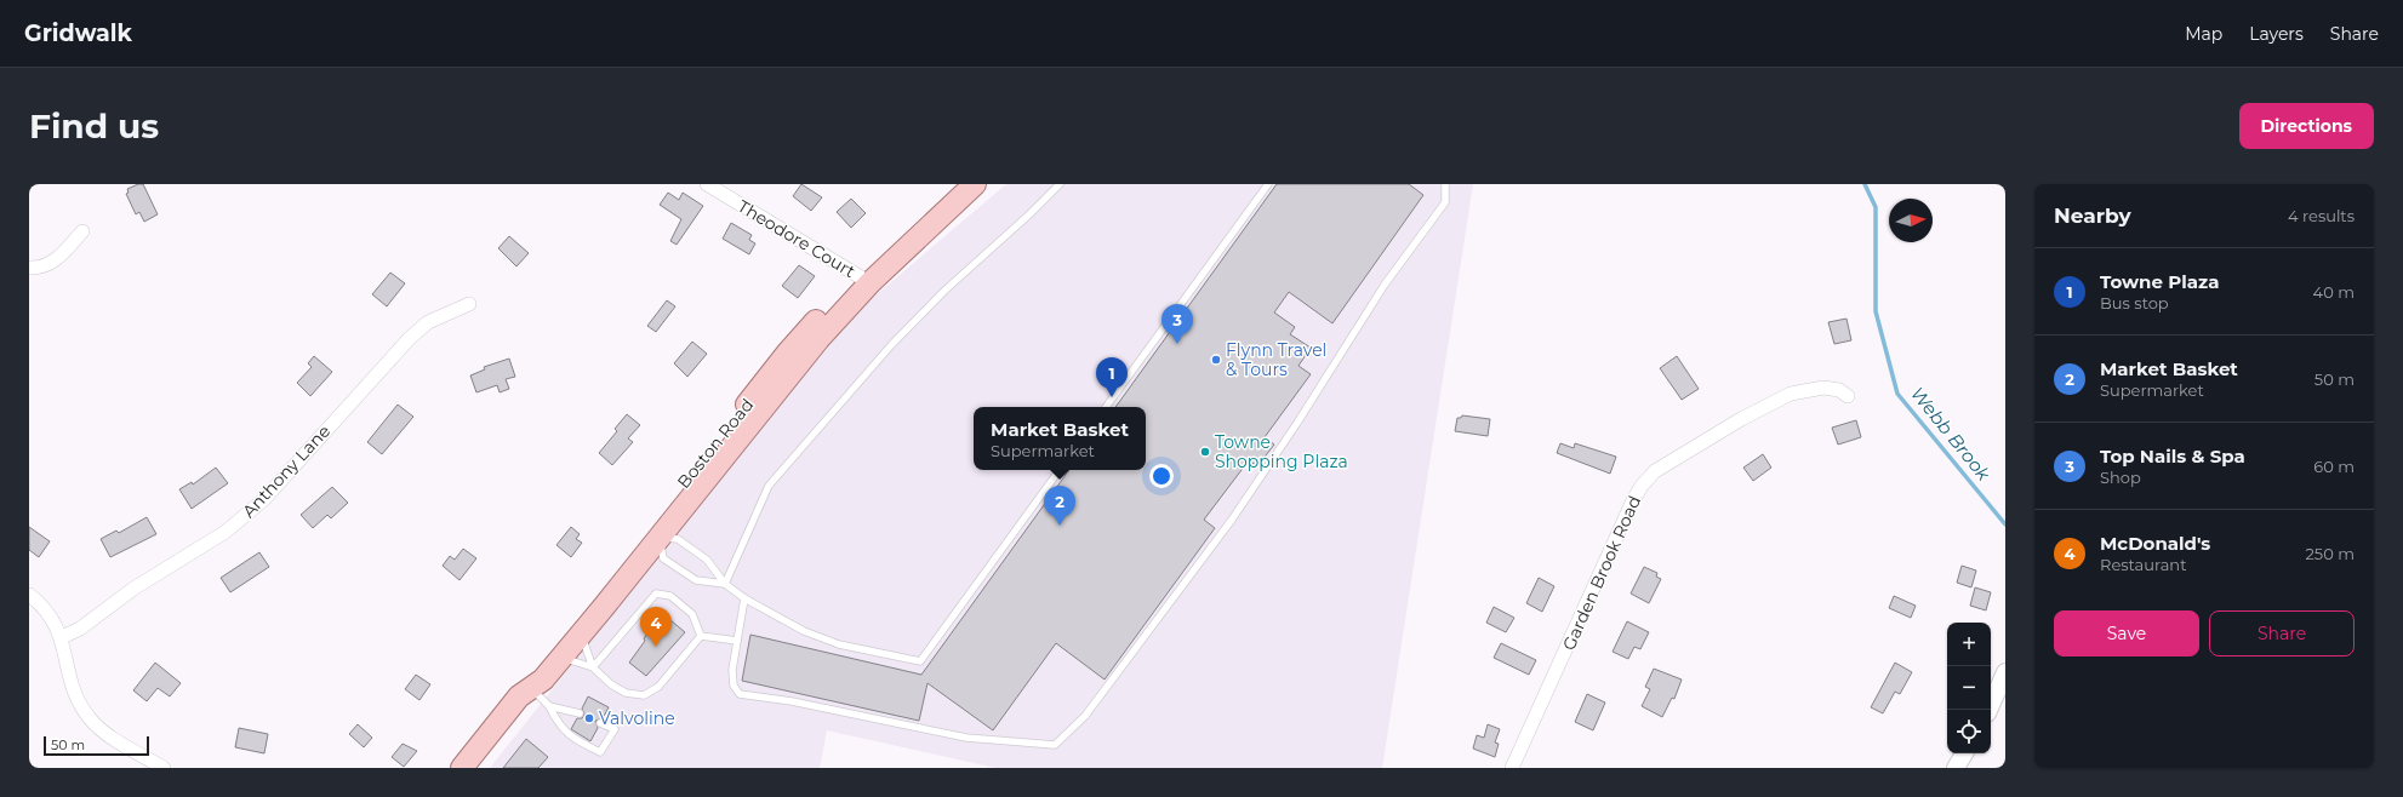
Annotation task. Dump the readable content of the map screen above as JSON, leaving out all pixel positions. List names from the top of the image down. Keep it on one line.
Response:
{"streets":{"main road":["Boston Road"],"street":["Theodore Court","Anthony Lane","Garden Brook Road"]},"crossings":[["Theodore Court","Boston Road"]],"water":["Webb Brook"],"places":["Flynn Travel & Tours","Towne Shopping Plaza","Valvoline"],"scale_bar":"50 m","north":"right","page":{"header":"Gridwalk","nav":["Map","Layers","Share"],"buttons":["Directions",["Save","Share"]],"title":"Find us","heading":["Nearby","4 results"],"list":[{"mark":"1","name":"Towne Plaza","note":"Bus stop","value":"40 m"},{"mark":"2","name":"Market Basket","note":"Supermarket","value":"50 m"},{"mark":"3","name":"Top Nails & Spa","note":"Shop","value":"60 m"},{"mark":"4","name":"McDonald's","note":"Restaurant","value":"250 m"}],"pins":["3","1","2","4"],"popup":["Market Basket","Supermarket"],"map_buttons":["+","−"],"scale":"50 m"}}
